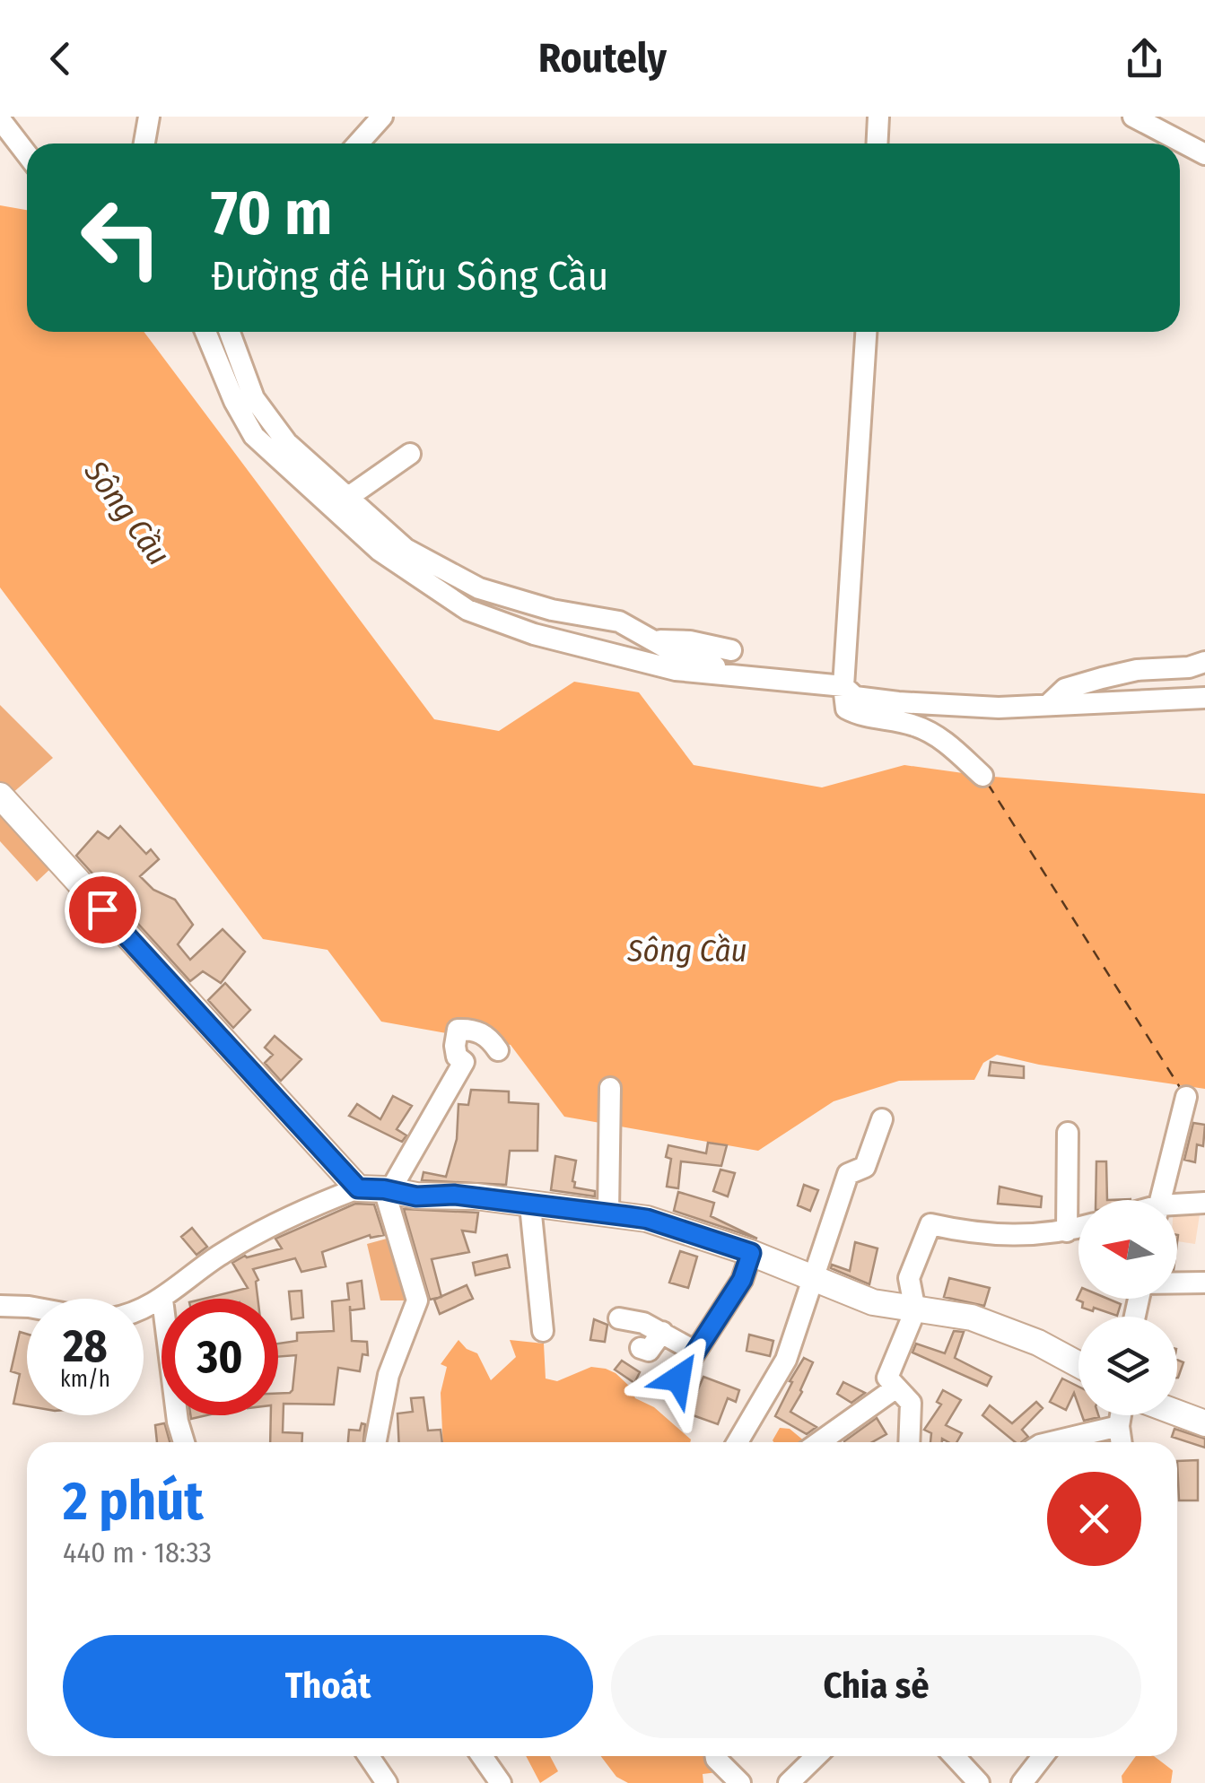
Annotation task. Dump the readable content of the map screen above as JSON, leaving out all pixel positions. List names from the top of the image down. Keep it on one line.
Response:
{"water":["Sông Cầu"],"north":"left","page":{"header":"Routely","turn":["70 m","Đường đê Hữu Sông Cầu"],"speed":"28 km/h","limit":"30","heading":["2 phút","440 m · 18:33"],"buttons":["Thoát","Chia sẻ"]}}
